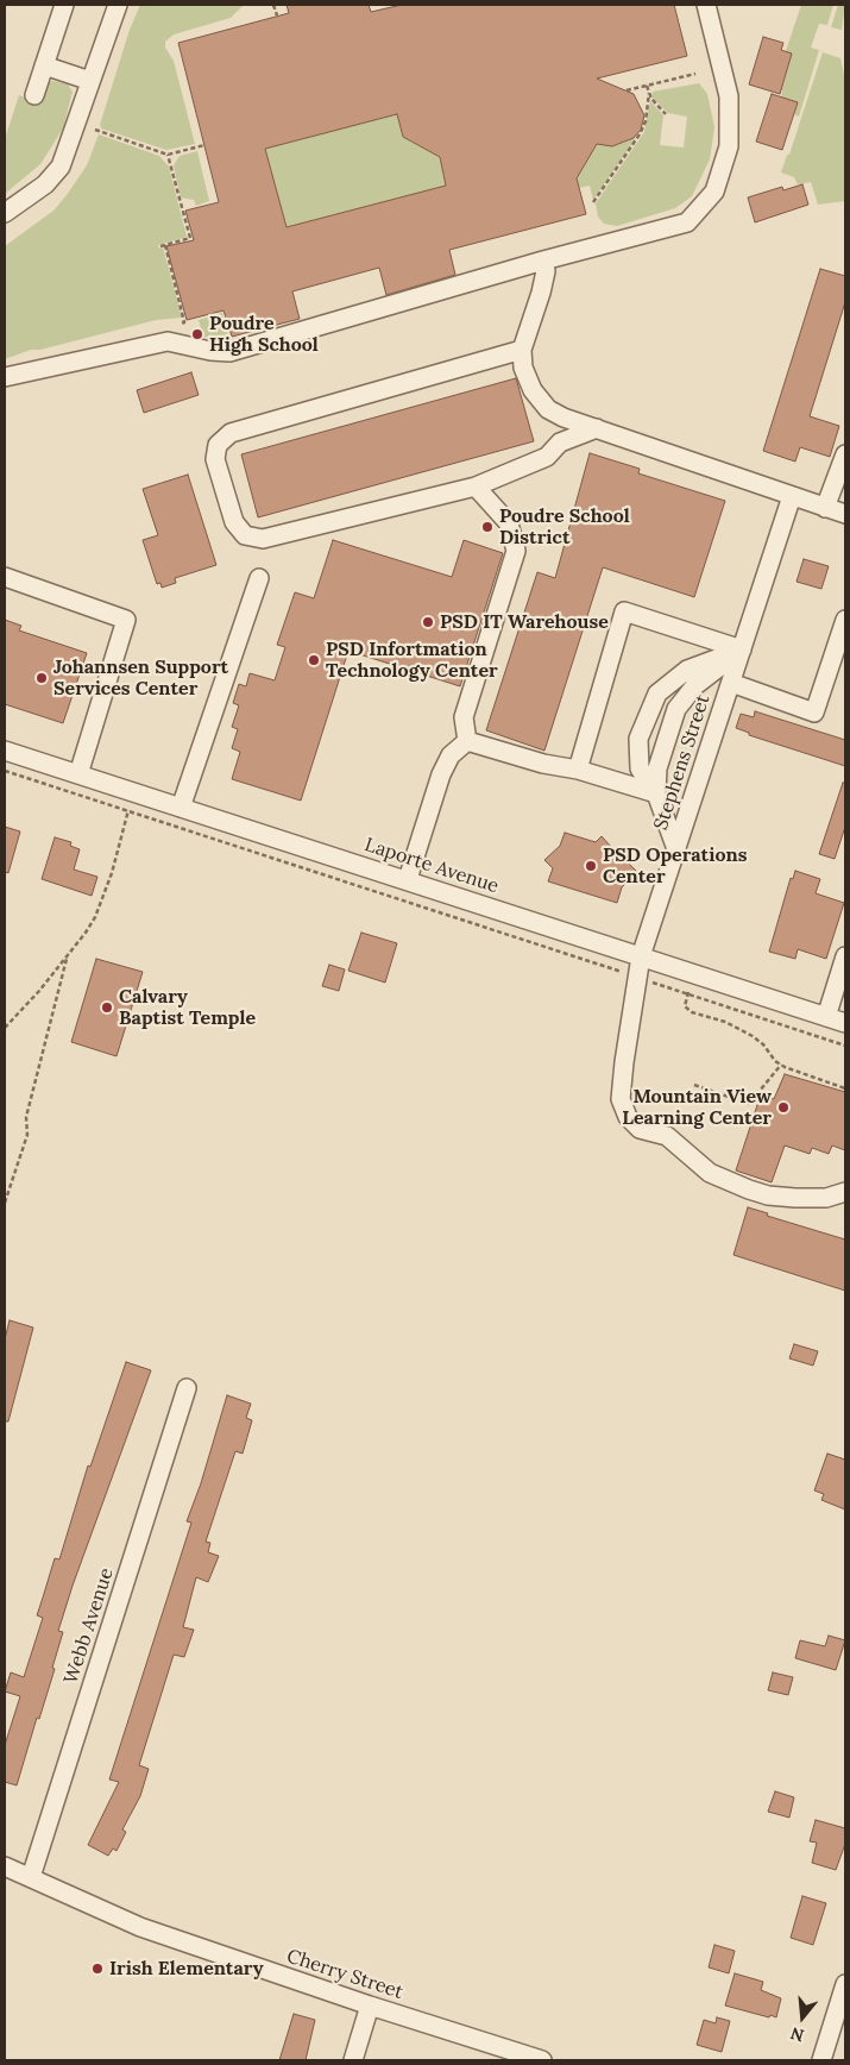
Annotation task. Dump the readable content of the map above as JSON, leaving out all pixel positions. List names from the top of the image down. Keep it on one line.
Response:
{"streets":{"street":["Stephens Street","Laporte Avenue","Webb Avenue","Cherry Street"]},"crossings":[["Stephens Street","Laporte Avenue"],["Webb Avenue","Cherry Street"]],"places":["Poudre High School","Poudre School District","PSD IT Warehouse","PSD Infortmation Technology Center","Johannsen Support Services Center","PSD Operations Center","Calvary Baptist Temple","Mountain View Learning Center","Irish Elementary"],"north":"bottom"}
